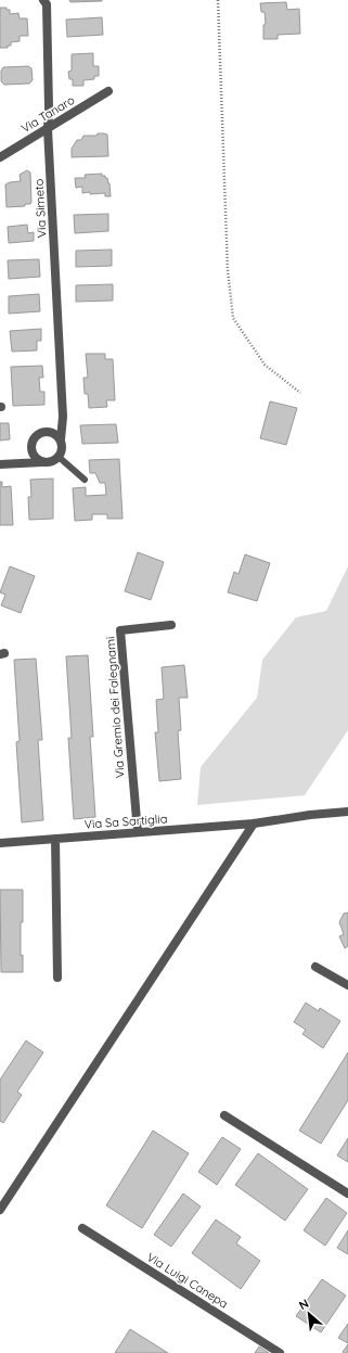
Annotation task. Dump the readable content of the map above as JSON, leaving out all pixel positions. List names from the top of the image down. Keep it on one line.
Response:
{"streets":{"street":["Via Tanaro","Via Simeto","Via Gremio dei Falegnami","Via Sa Sartiglia","Via Luigi Canepa"]},"crossings":[["Via Tanaro","Via Simeto"],["Via Gremio dei Falegnami","Via Sa Sartiglia"]],"north":"top left"}
